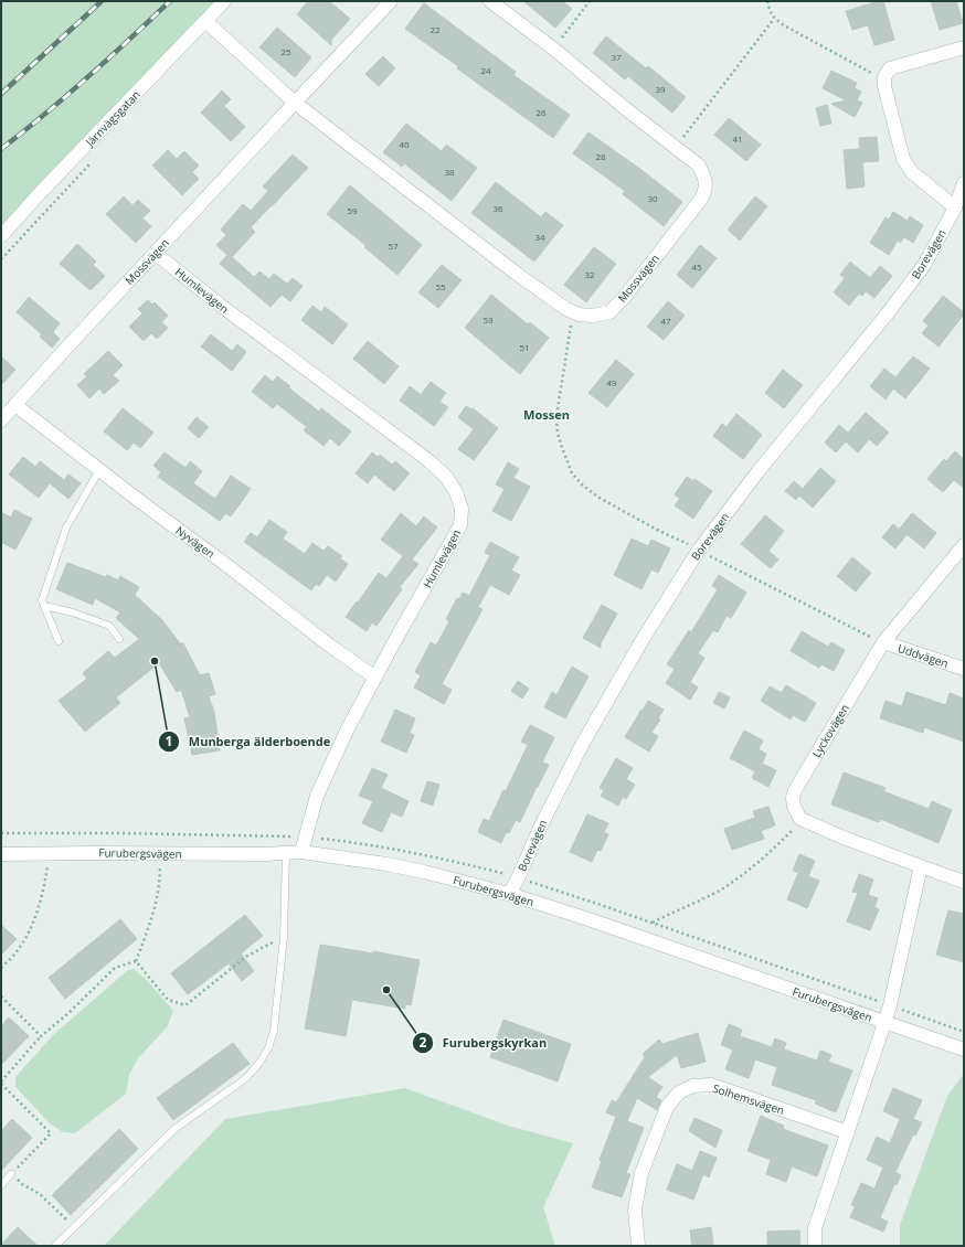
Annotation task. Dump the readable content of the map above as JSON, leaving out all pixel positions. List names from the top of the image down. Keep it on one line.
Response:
{"streets":{"street":["Järnvägsgatan","Borevägen","Mossvägen","Humlevägen","Nyvägen","Uddvägen","Lyckovägen","Furubergsvägen","Solhemsvägen"]},"crossings":[["Järnvägsgatan","Mossvägen"],["Borevägen","Furubergsvägen"],["Mossvägen","Humlevägen"],["Mossvägen","Nyvägen"],["Humlevägen","Nyvägen"],["Humlevägen","Furubergsvägen"],["Uddvägen","Lyckovägen"]],"districts":["Mossen"],"places":["Munberga älderboende","Furubergskyrkan"],"house_numbers":["22","25","37","24","39","26","41","40","28","38","30","36","59","34","57","45","32","55","53","47","51","49"]}
